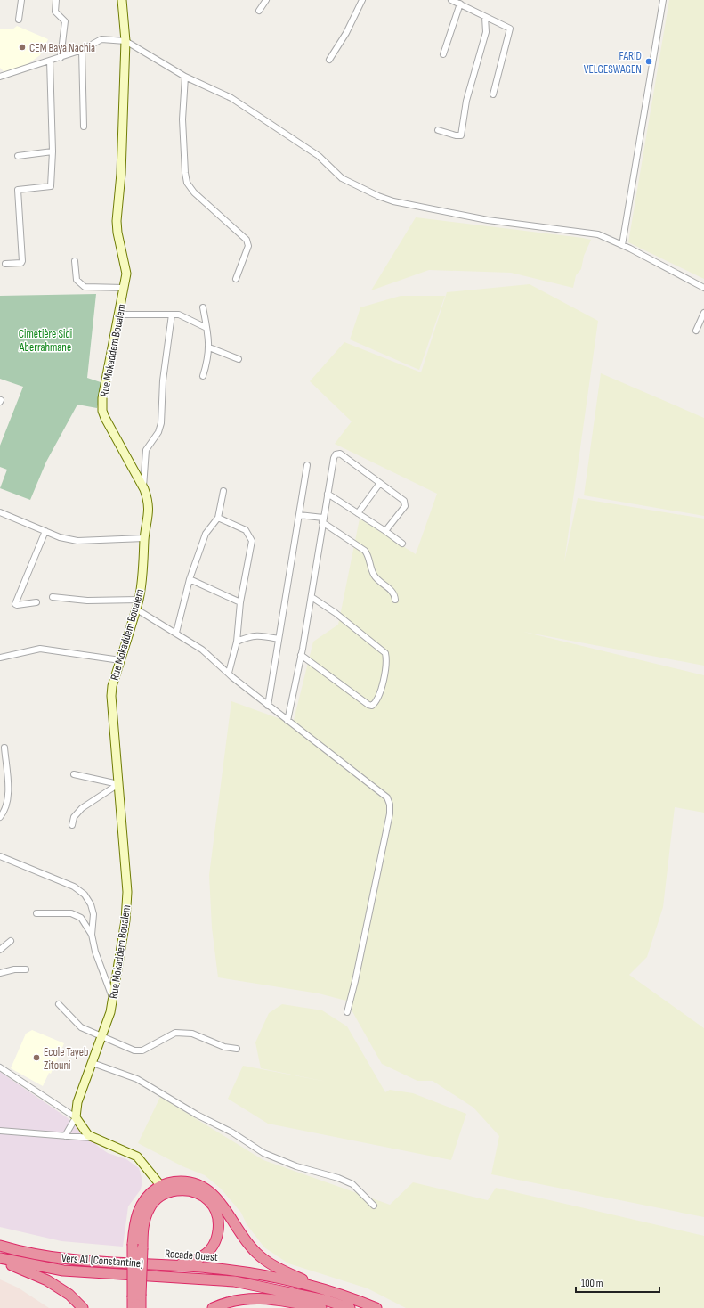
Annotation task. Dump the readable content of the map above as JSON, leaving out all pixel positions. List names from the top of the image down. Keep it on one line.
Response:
{"streets":{"highway":["Rocade Ouest","Vers A1 (Constantine)"],"street":["Rue Mokaddem Boualem"]},"parks":["Cimetière Sidi Aberrahmane"],"places":["CEM Baya Nachia","FARID VELGESWAGEN","Ecole Tayeb Zitouni"],"scale_bar":"100 m"}
